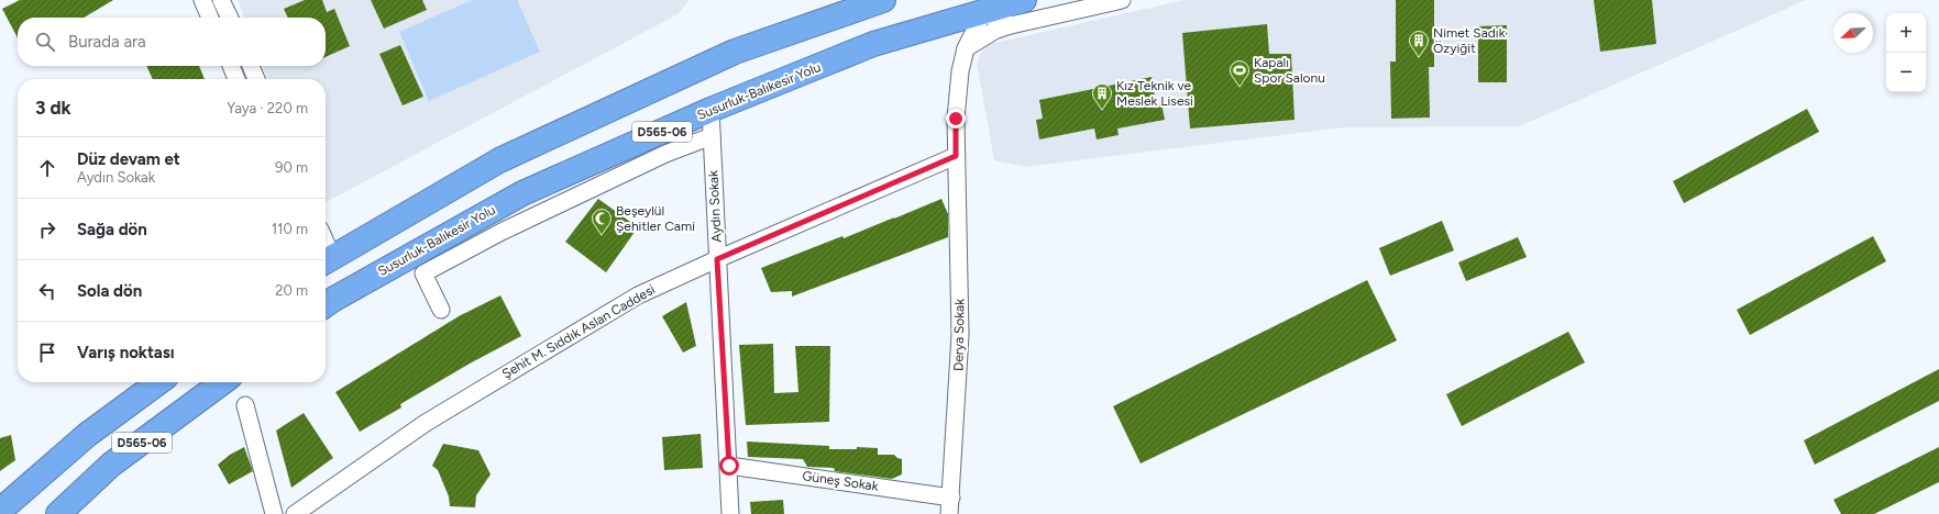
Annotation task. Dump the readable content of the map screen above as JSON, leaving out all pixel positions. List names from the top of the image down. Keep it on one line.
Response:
{"streets":{"highway":["Susurluk-Balıkesir Yolu","D565-06"],"street":["Aydın Sokak","Şehit M. Sıddık Aslan Caddesi","Derya Sokak","Güneş Sokak"]},"crossings":[["Susurluk-Balıkesir Yolu","Aydın Sokak"],["Susurluk-Balıkesir Yolu","Derya Sokak"],["Aydın Sokak","Şehit M. Sıddık Aslan Caddesi"],["Aydın Sokak","Güneş Sokak"],["Şehit M. Sıddık Aslan Caddesi","Derya Sokak"],["Derya Sokak","Güneş Sokak"]],"places":{"building":["Nimet Sadık Özyiğit","Kız Teknik ve Meslek Lisesi"],"sports":["Kapalı Spor Salonu"],"mosque":["Beşeylül Şehitler Cami"]},"north":"bottom left","page":{"map_buttons":["+","−"],"search":"Burada ara","heading":["3 dk","Yaya · 220 m"],"list":[["Düz devam et","Aydın Sokak","90 m"],["Sağa dön","110 m"],["Sola dön","20 m"],"Varış noktası"]}}
